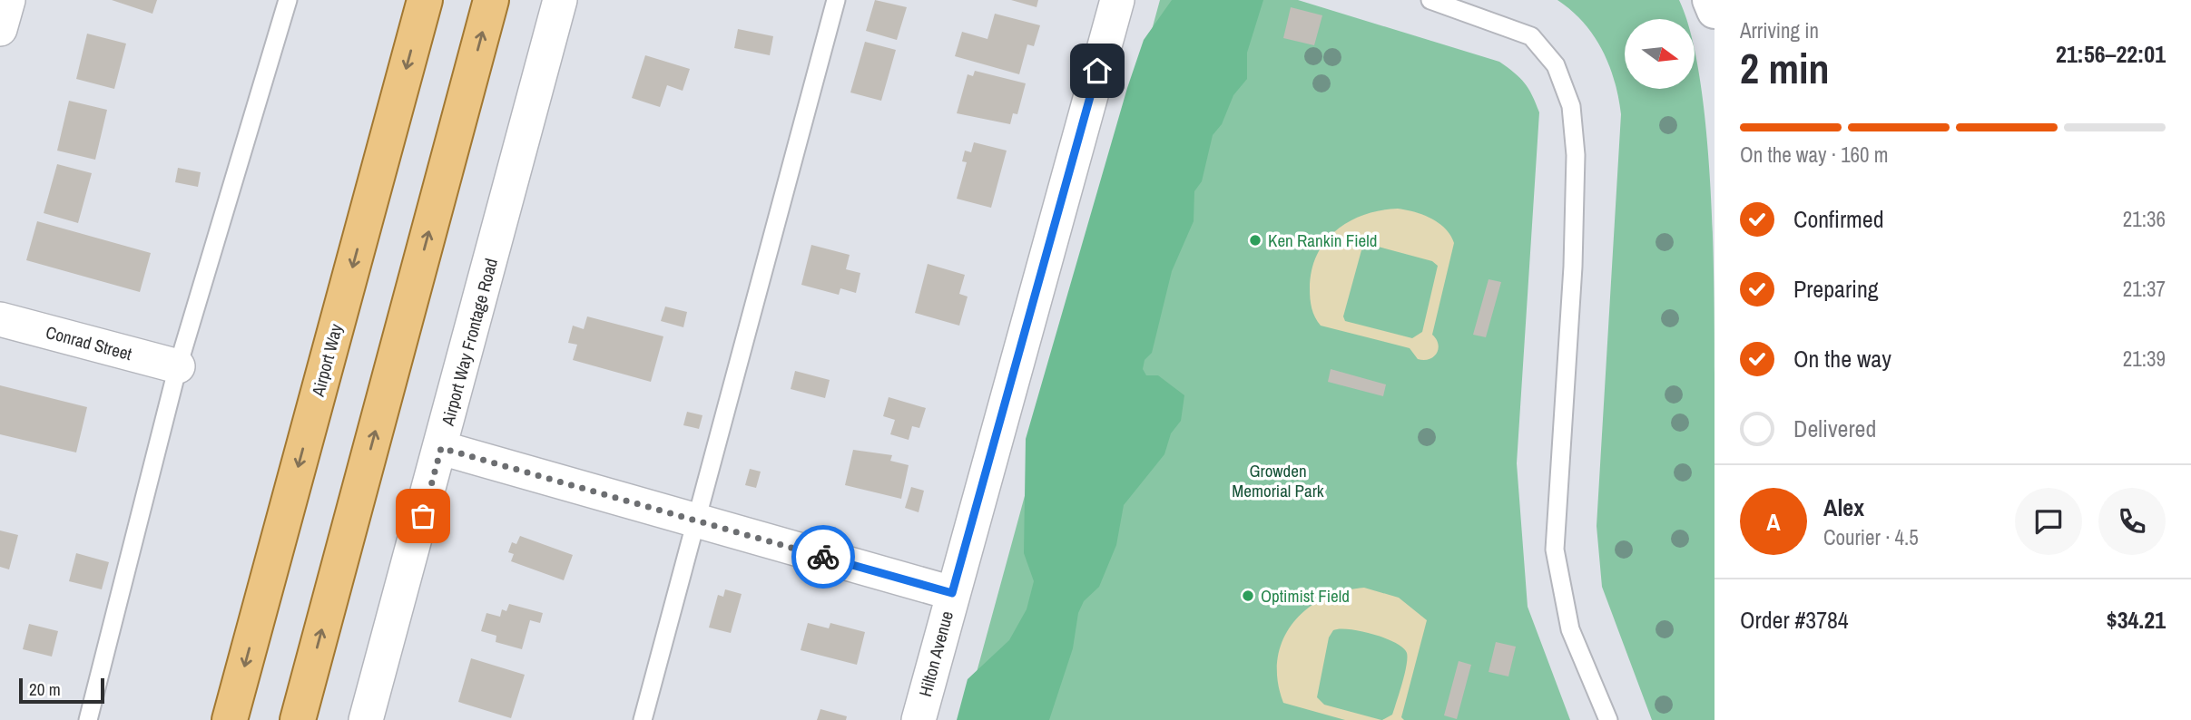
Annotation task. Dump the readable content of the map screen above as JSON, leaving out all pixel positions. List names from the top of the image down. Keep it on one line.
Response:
{"streets":{"main road":["Airport Way"],"street":["Airport Way Frontage Road","Conrad Street","Hilton Avenue"]},"parks":["Growden Memorial Park"],"places":["Ken Rankin Field","Optimist Field"],"scale_bar":"20 m","north":"right","page":{"heading":["2 min","Arriving in","21:56–22:01"],"panel":["Alex","Courier · 4.5","Order #3784","$34.21"],"bar":"On the way · 160 m","list":[["Confirmed","21:36"],["Preparing","21:37"],["On the way","21:39"],"Delivered"],"round":"A","scale":"20 m"}}
